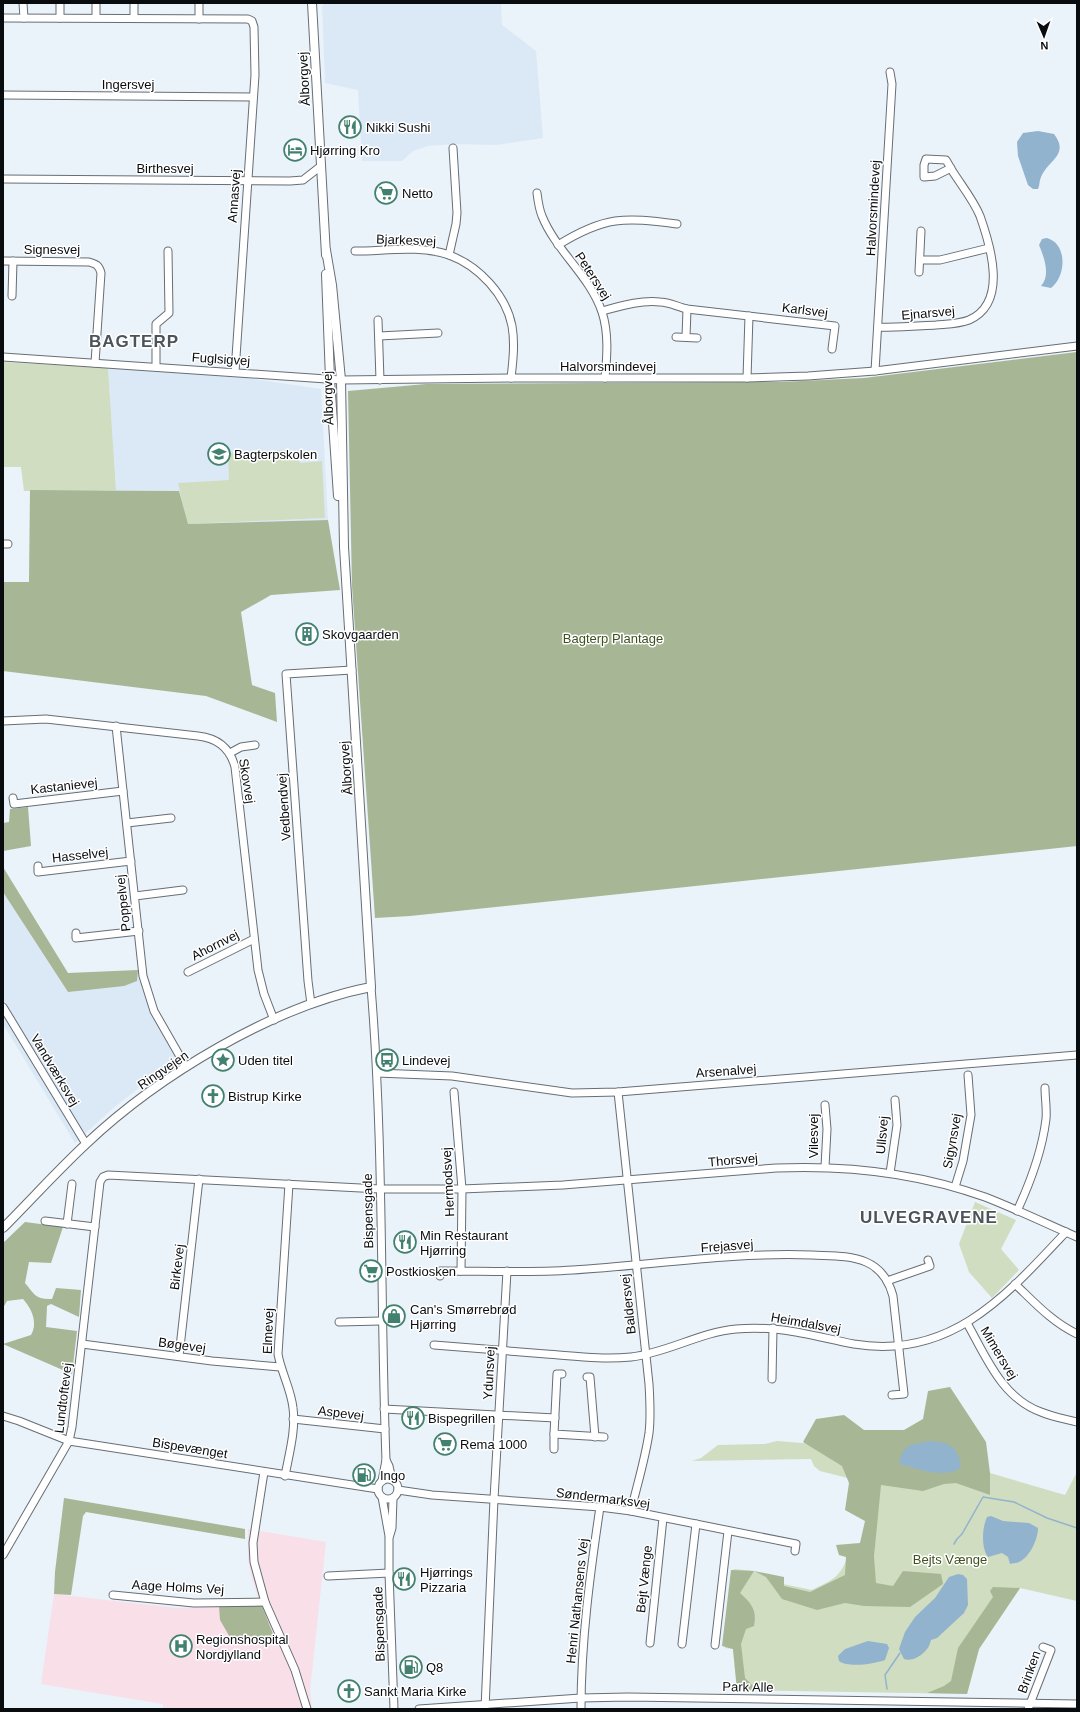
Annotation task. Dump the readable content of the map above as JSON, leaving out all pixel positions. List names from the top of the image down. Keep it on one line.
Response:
{"streets":{"main road":["Ålborgvej","Ringvejen"],"street":["Ingersvej","Birthesvej","Annasvej","Halvorsmindevej","Bjarkesvej","Signesvej","Petersvej","Karlsvej","Ejnarsvej","Fuglsigvej","Skovvej","Kastanievej","Vedbendvej","Hasselvej","Poppelvej","Ahornvej","Vandværksvej","Arsenalvej","Ullsvej","Vilesvej","Sigynsvej","Thorsvej","Hermodsvej","Bispensgade","Frejasvej","Birkevej","Baldersvej","Heimdalsvej","Elmevej","Bøgevej","Mimersvej","Ydunsvej","Lundtoftevej","Aspevej","Bispevænget","Søndermarksvej","Bejt Vænge","Aage Holms Vej","Henri Nathansens Vej","Brinken","Park Alle"]},"crossings":[["Ålborgvej","Birthesvej"],["Ålborgvej","Halvorsmindevej"],["Ålborgvej","Fuglsigvej"],["Ålborgvej","Vedbendvej"],["Ålborgvej","Ringvejen"],["Ålborgvej","Bispensgade"],["Ingersvej","Annasvej"],["Birthesvej","Annasvej"],["Annasvej","Fuglsigvej"],["Halvorsmindevej","Bjarkesvej"],["Halvorsmindevej","Petersvej"],["Halvorsmindevej","Ejnarsvej"],["Halvorsmindevej","Fuglsigvej"],["Signesvej","Fuglsigvej"],["Petersvej","Karlsvej"],["Skovvej","Poppelvej"],["Skovvej","Ahornvej"],["Skovvej","Ringvejen"],["Kastanievej","Poppelvej"],["Vedbendvej","Ringvejen"],["Hasselvej","Poppelvej"],["Poppelvej","Ringvejen"],["Vandværksvej","Ringvejen"],["Ringvejen","Bispensgade"],["Arsenalvej","Bispensgade"],["Arsenalvej","Baldersvej"],["Ullsvej","Thorsvej"],["Vilesvej","Thorsvej"],["Sigynsvej","Thorsvej"],["Thorsvej","Hermodsvej"],["Thorsvej","Bispensgade"],["Thorsvej","Baldersvej"],["Thorsvej","Heimdalsvej"],["Hermodsvej","Frejasvej"],["Bispensgade","Aspevej"],["Bispensgade","Bispevænget"],["Bispensgade","Søndermarksvej"],["Frejasvej","Baldersvej"],["Frejasvej","Heimdalsvej"],["Frejasvej","Ydunsvej"],["Birkevej","Bøgevej"],["Birkevej","Lundtoftevej"],["Baldersvej","Heimdalsvej"],["Baldersvej","Søndermarksvej"],["Heimdalsvej","Mimersvej"],["Heimdalsvej","Ydunsvej"],["Elmevej","Bøgevej"],["Elmevej","Aspevej"],["Elmevej","Bispevænget"],["Bøgevej","Lundtoftevej"],["Ydunsvej","Søndermarksvej"],["Ydunsvej","Park Alle"],["Lundtoftevej","Bispevænget"],["Bispevænget","Søndermarksvej"],["Søndermarksvej","Bejt Vænge"],["Søndermarksvej","Henri Nathansens Vej"],["Henri Nathansens Vej","Park Alle"],["Brinken","Park Alle"]],"districts":["BAGTERP","ULVEGRAVENE"],"parks":["Bagterp Plantage","Bejts Vænge"],"places":{"restaurant":["Nikki Sushi","Min Restaurant Hjørring","Bispegrillen","Hjørrings Pizzaria"],"hotel":["Hjørring Kro"],"supermarket":["Netto","Postkiosken","Rema 1000"],"school or university":["Bagterpskolen"],"building":["Skovgaarden"],"place":["Uden titel"],"bus stop":["Lindevej"],"church":["Bistrup Kirke","Sankt Maria Kirke"],"shop":["Can's Smørrebrød Hjørring"],"fuel station":["Ingo","Q8"],"hospital":["Regionshospital Nordjylland"]},"north":"bottom"}
